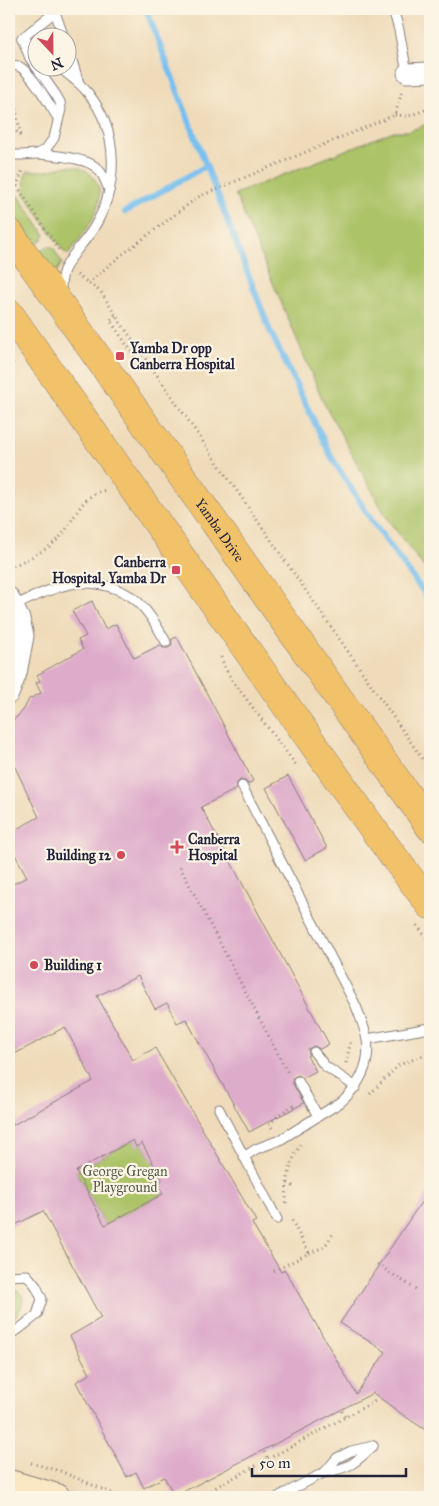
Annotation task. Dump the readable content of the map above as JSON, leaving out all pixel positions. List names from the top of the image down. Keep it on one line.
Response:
{"streets":{"main road":["Yamba Drive"]},"parks":["George Gregan Playground"],"places":{"transit":["Yamba Dr opp Canberra Hospital","Canberra Hospital, Yamba Dr"],"health":["Canberra Hospital"],"other":["Building 12","Building 1"]},"scale_bar":"50 m","north":"bottom"}
